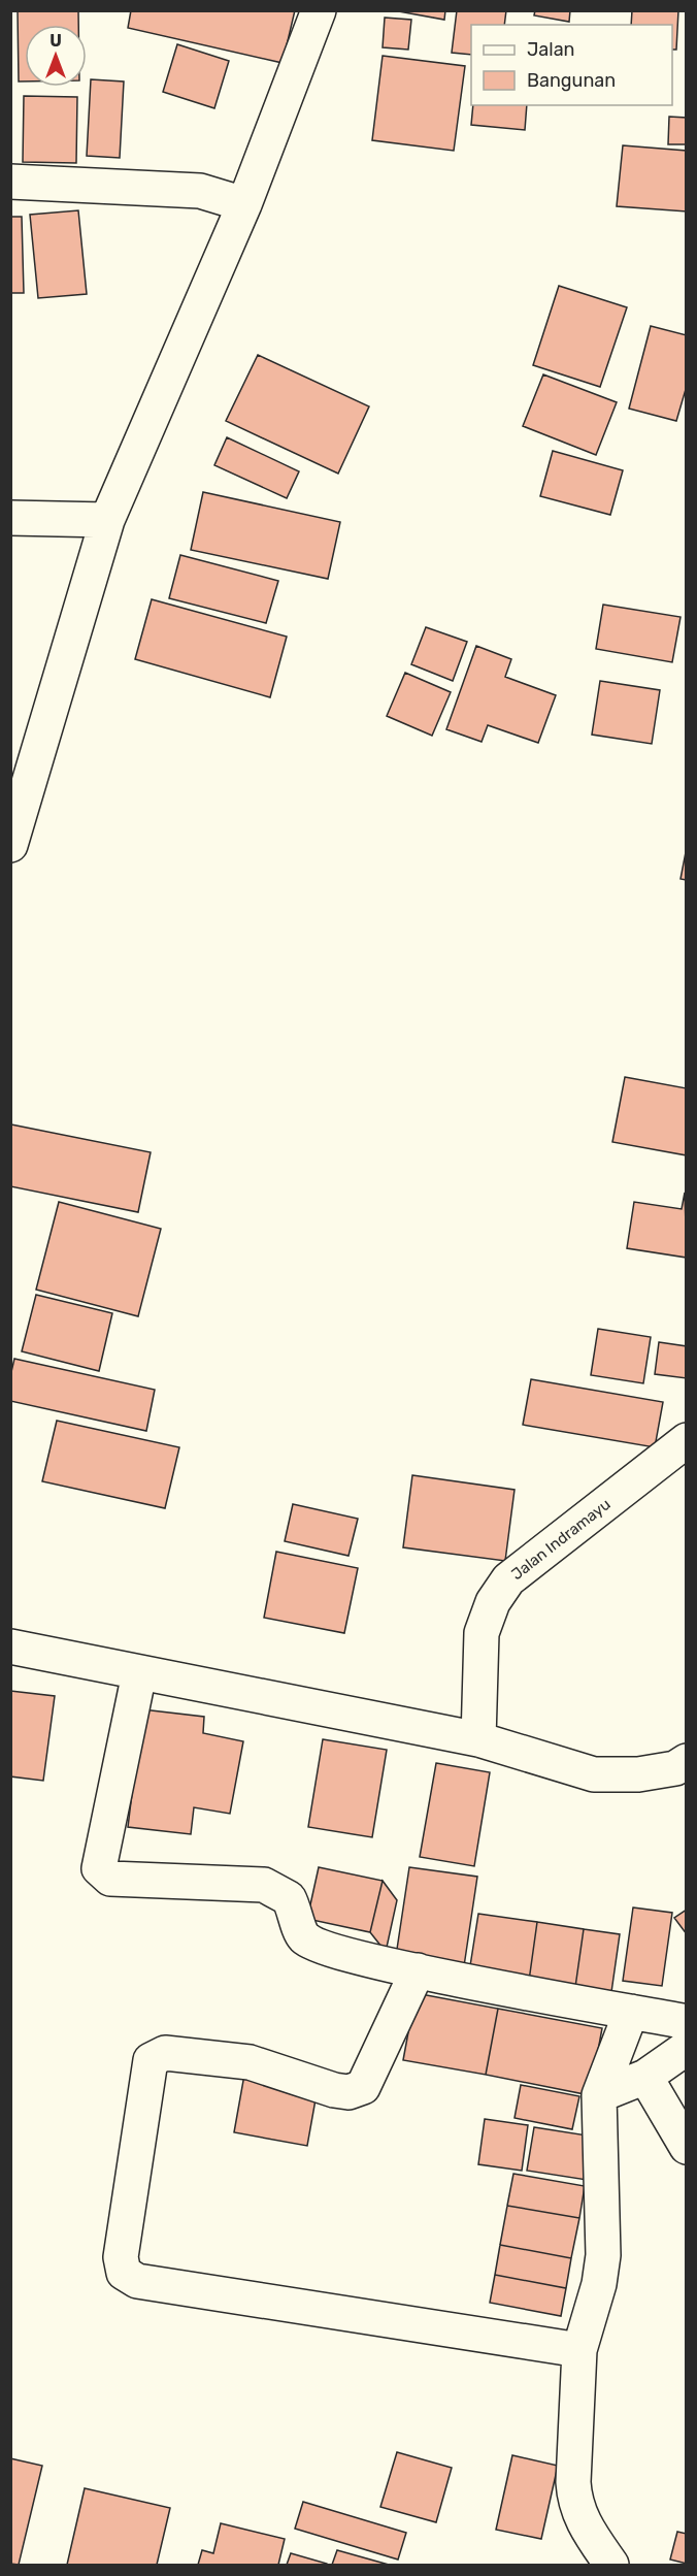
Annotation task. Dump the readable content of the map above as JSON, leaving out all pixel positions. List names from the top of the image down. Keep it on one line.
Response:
{"streets":{"street":["Jalan Indramayu"]},"legend":["Jalan","Bangunan"],"north":"top"}
